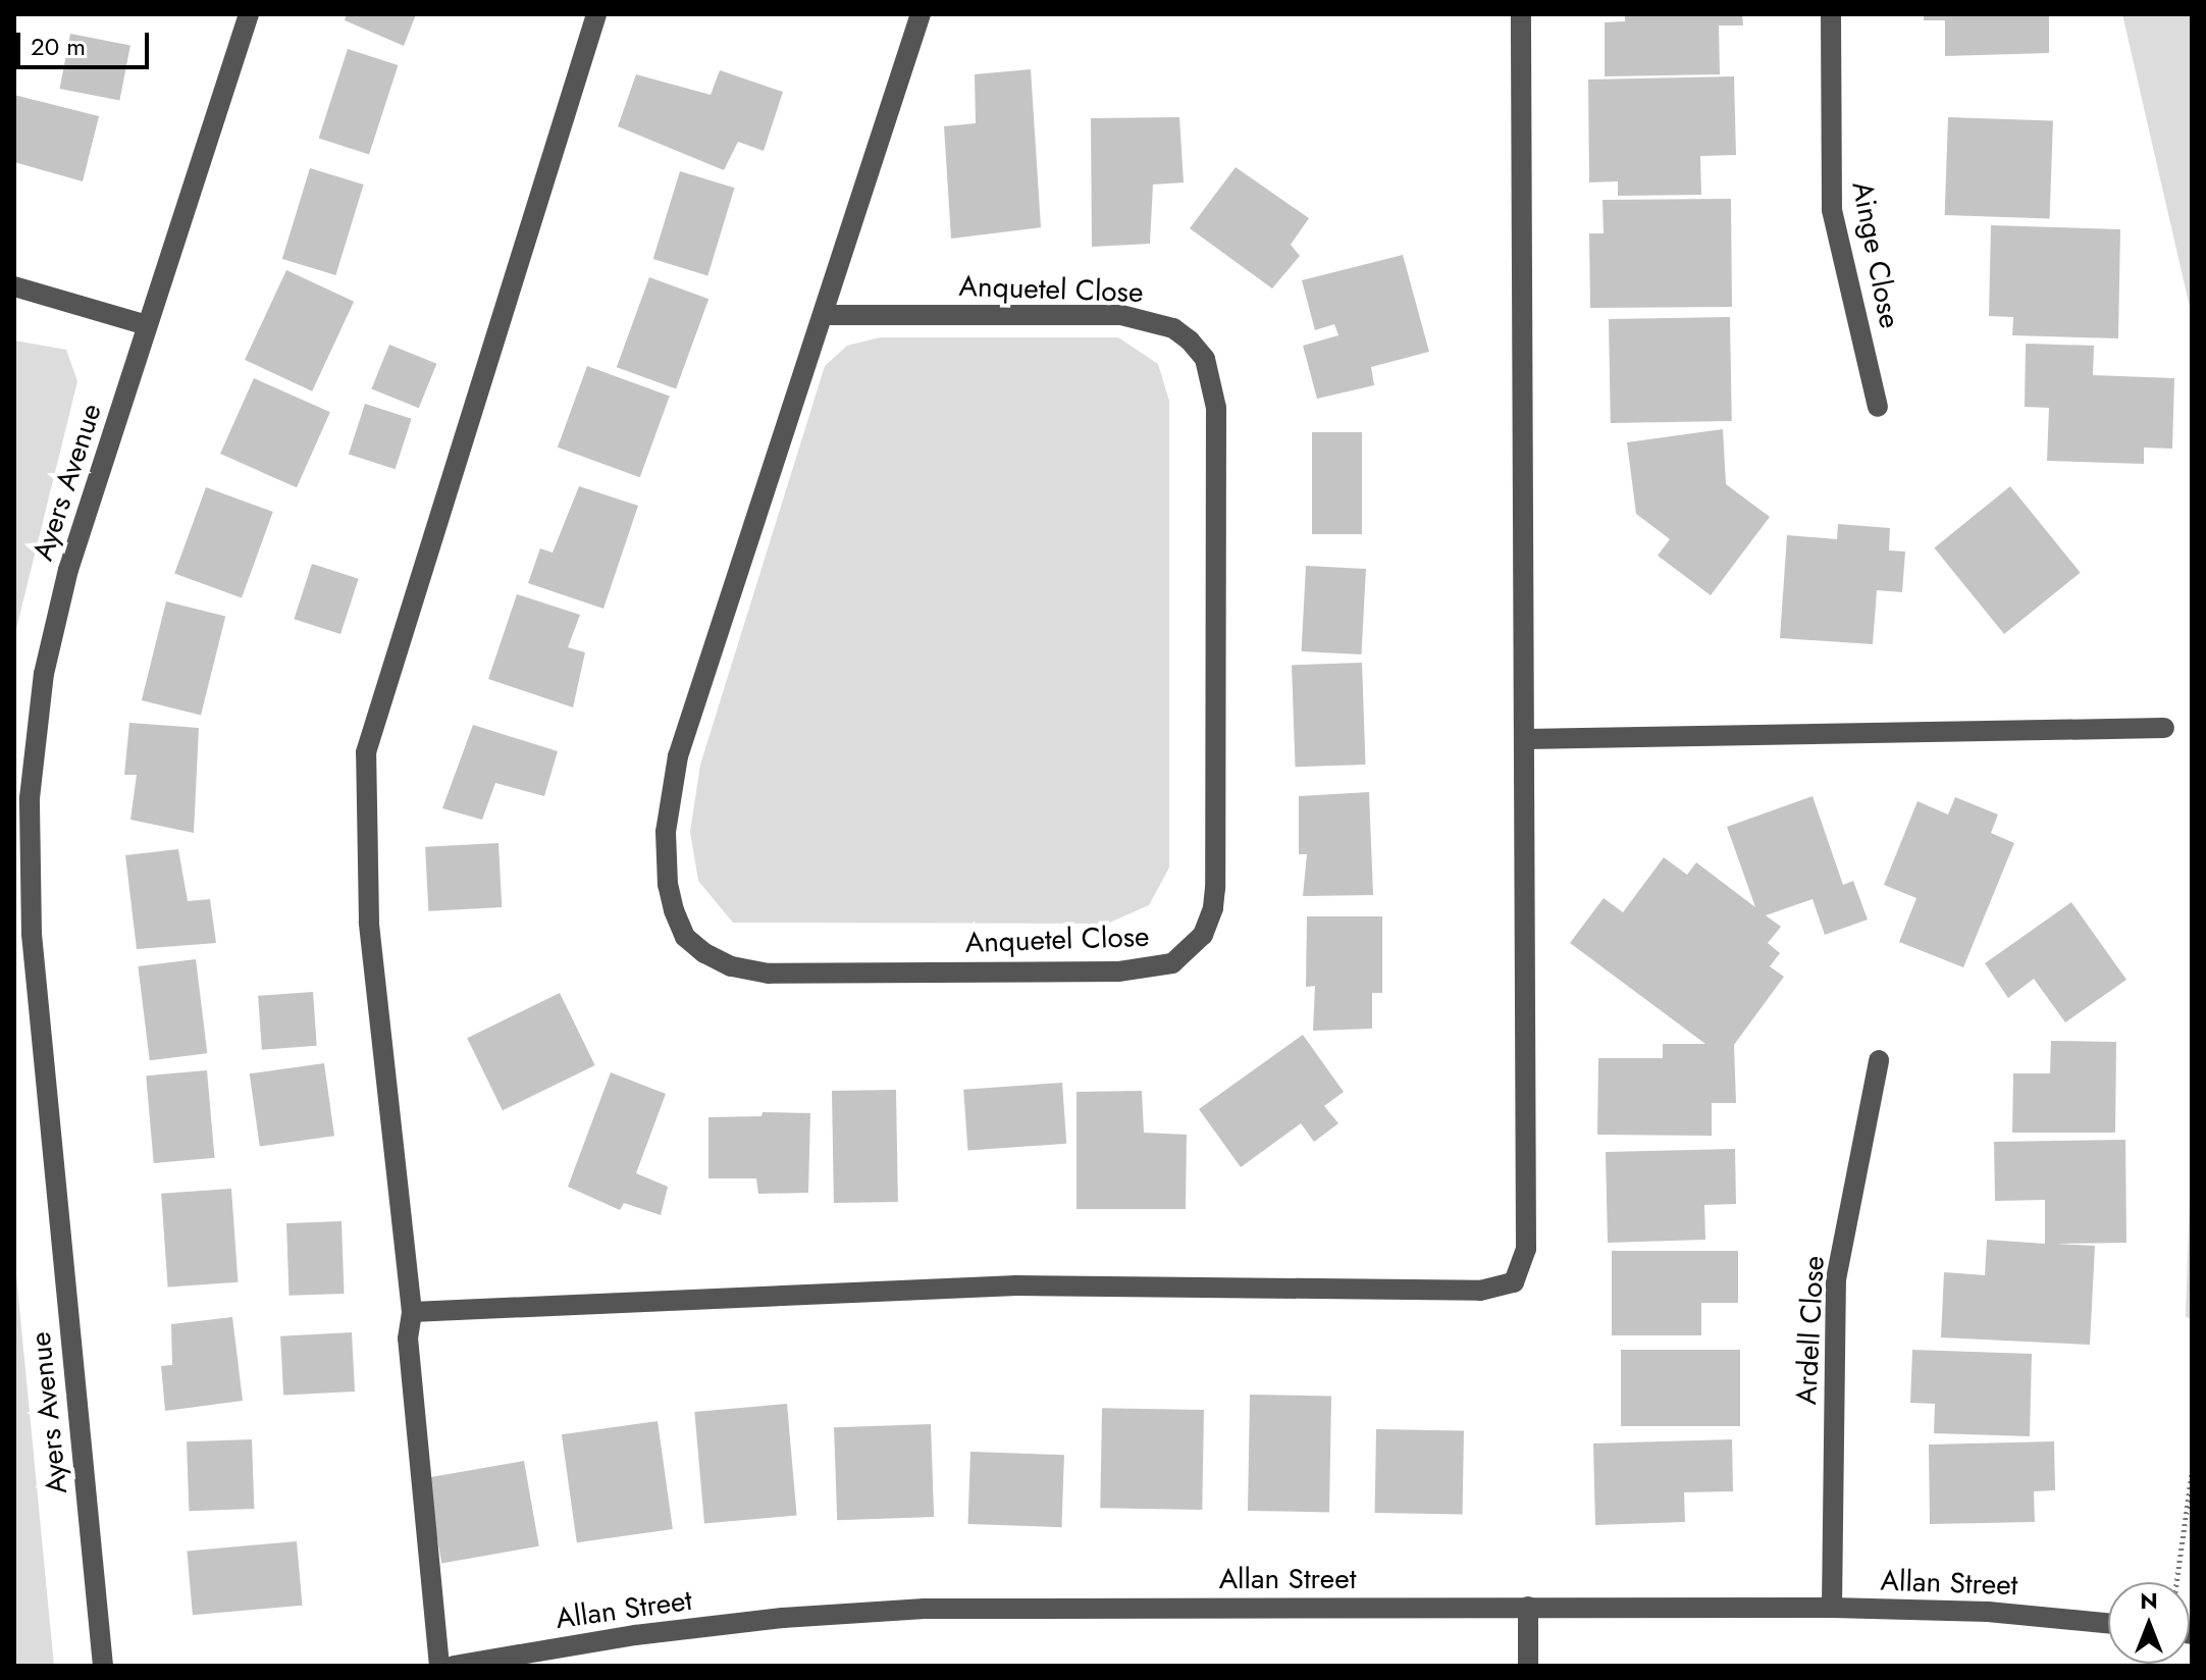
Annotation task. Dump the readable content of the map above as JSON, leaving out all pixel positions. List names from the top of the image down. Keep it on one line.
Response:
{"streets":{"street":["Ainge Close","Anquetel Close","Ayers Avenue","Ardell Close","Allan Street"]},"crossings":[["Ardell Close","Allan Street"]],"scale_bar":"20 m","north":"top"}
